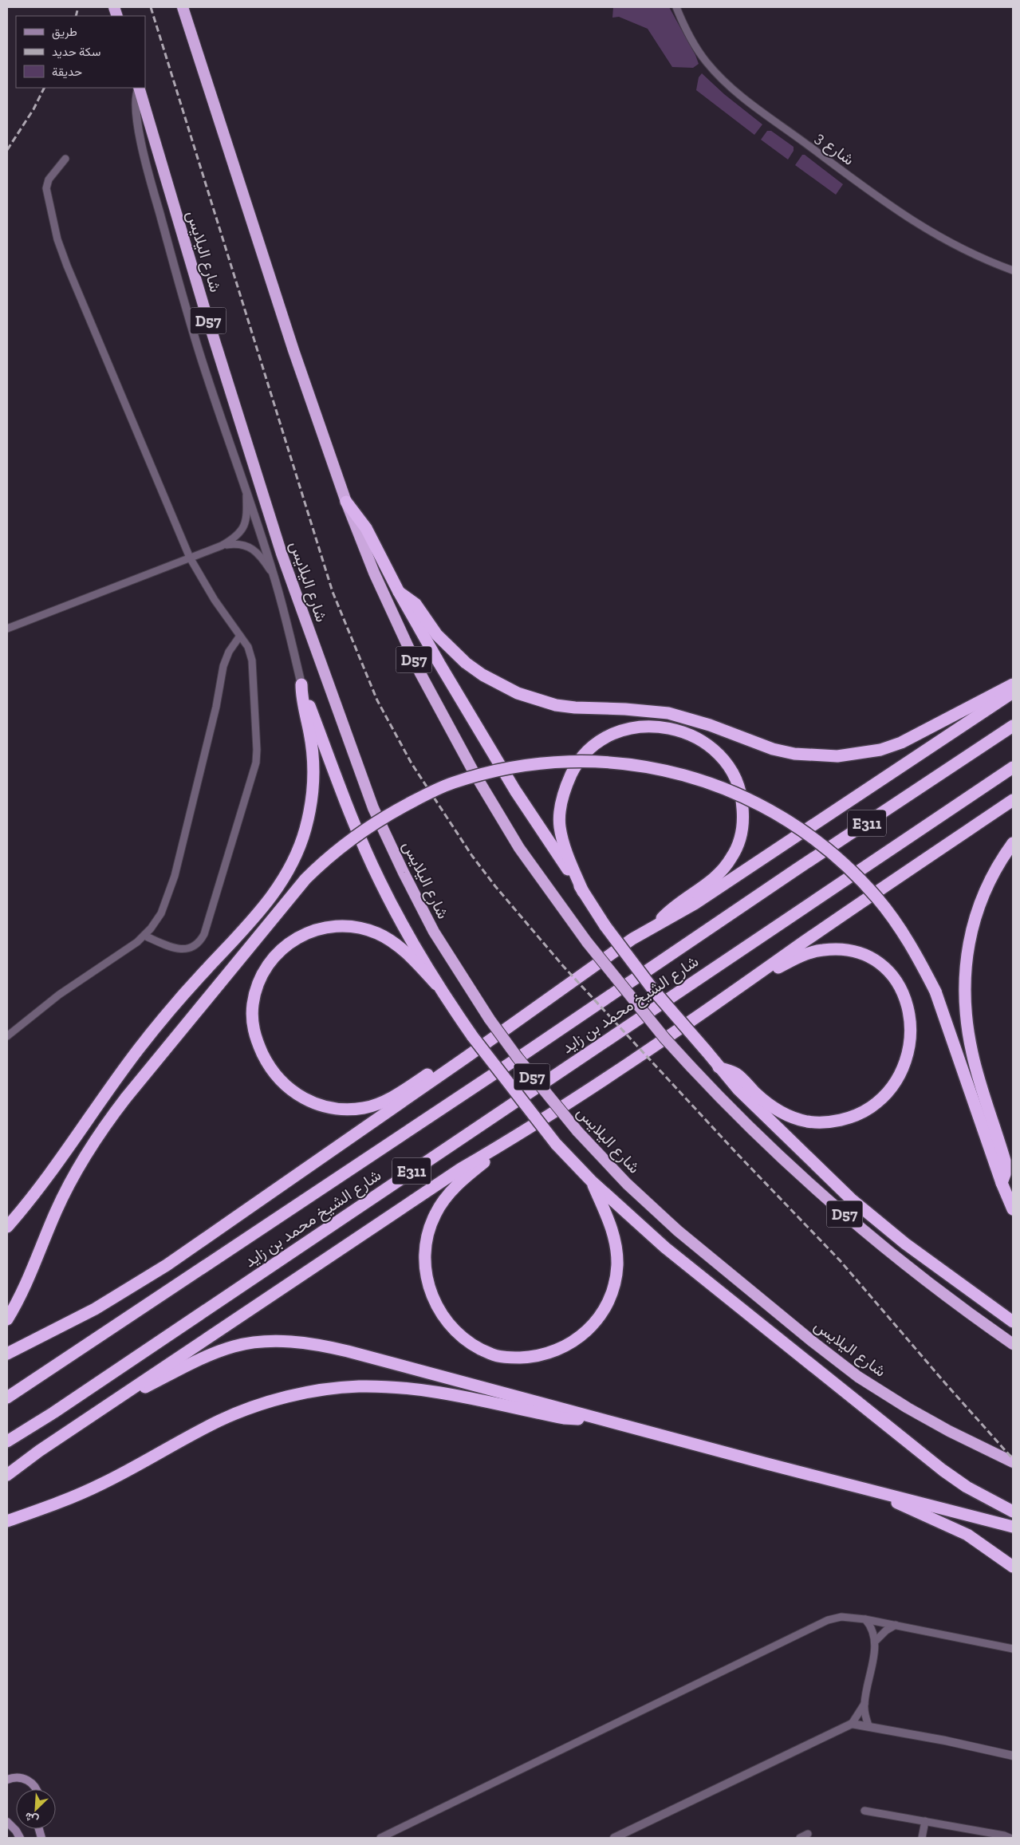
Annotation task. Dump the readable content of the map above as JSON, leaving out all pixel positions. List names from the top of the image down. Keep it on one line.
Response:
{"streets":{"highway":["شارع اليلايس","D57","E311","شارع الشيخ محمد بن زايد"],"street":["شارع 3"]},"legend":["طريق","سكة حديد","حديقة"],"north":"bottom left"}
